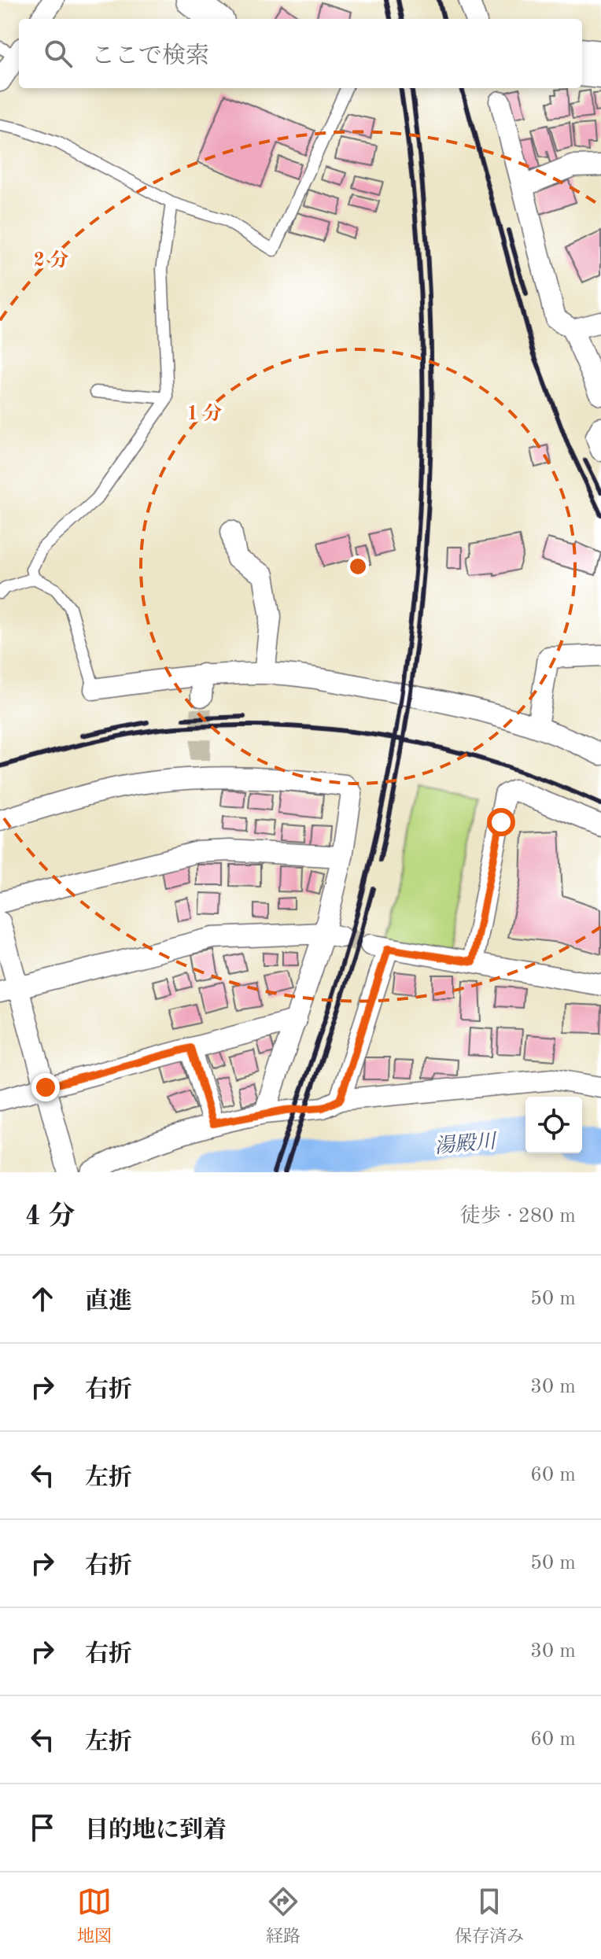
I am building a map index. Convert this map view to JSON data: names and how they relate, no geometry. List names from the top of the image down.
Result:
{
  "water": ["湯殿川"],
  "page": {
    "search": "ここで検索",
    "heading": ["4 分", "徒歩 · 280 m"],
    "list": [
      ["直進", "50 m"],
      ["右折", "30 m"],
      ["左折", "60 m"],
      ["右折", "50 m"],
      ["右折", "30 m"],
      ["左折", "60 m"],
      "目的地に到着"
    ],
    "nav": ["地図", "経路", "保存済み"]
  },
  "rings": ["2 分", "1 分"]
}
